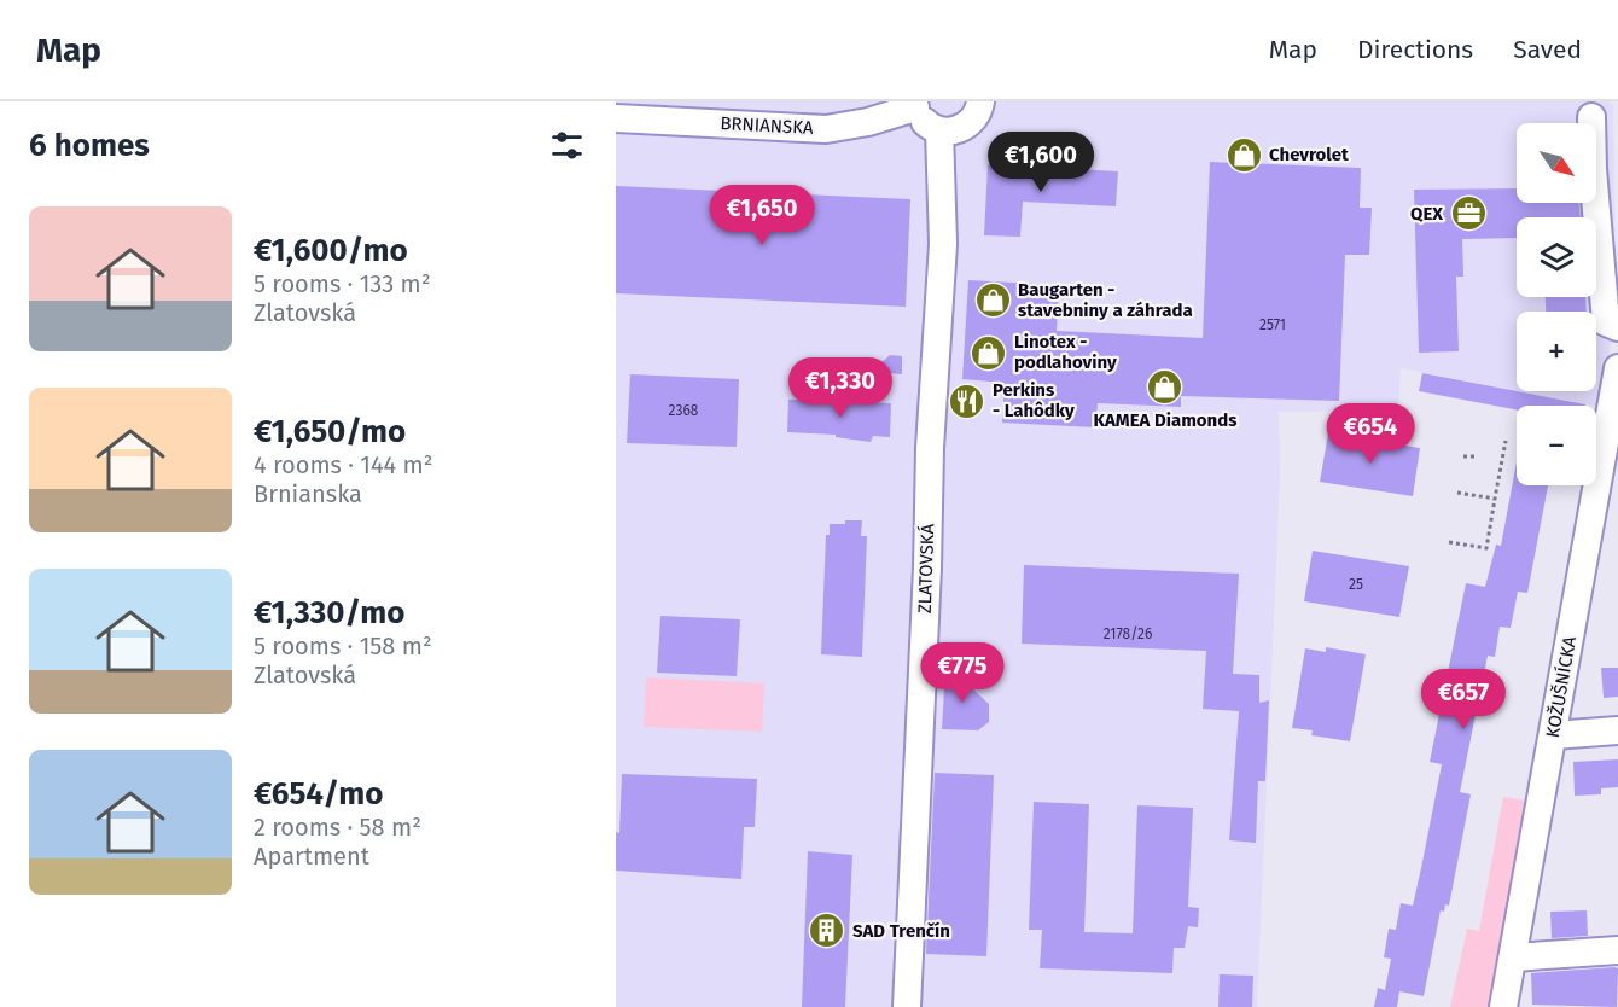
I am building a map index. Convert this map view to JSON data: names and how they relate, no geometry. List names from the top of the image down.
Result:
{
  "streets": {
    "street": ["BRNIANSKA", "ZLATOVSKÁ", "KOŽUŠNÍCKA"]
  },
  "places": {
    "shop": [
      "Chevrolet",
      "Baugarten - stavebniny a záhrada",
      "Linotex - podlahoviny",
      "KAMEA Diamonds"
    ],
    "office": ["QEX"],
    "restaurant": ["Perkins - Lahôdky"],
    "building": ["SAD Trenčín"]
  },
  "house_numbers": [
    "2571",
    "2368",
    "25",
    "2178/26"
  ],
  "north": "bottom right",
  "page": {
    "header": "Map",
    "nav": ["Map", "Directions", "Saved"],
    "heading": "6 homes",
    "map_buttons": ["+", "−"],
    "price": [
      "€1,600",
      "€1,650",
      "€1,330",
      "€654",
      "€775",
      "€657"
    ],
    "list": [
      {
        "name": "€1,600/mo",
        "note": "5 rooms · 133 m² · Zlatovská"
      },
      {
        "name": "€1,650/mo",
        "note": "4 rooms · 144 m² · Brnianska"
      },
      {
        "name": "€1,330/mo",
        "note": "5 rooms · 158 m² · Zlatovská"
      },
      {
        "name": "€654/mo",
        "note": "2 rooms · 58 m² · Apartment"
      }
    ]
  }
}
